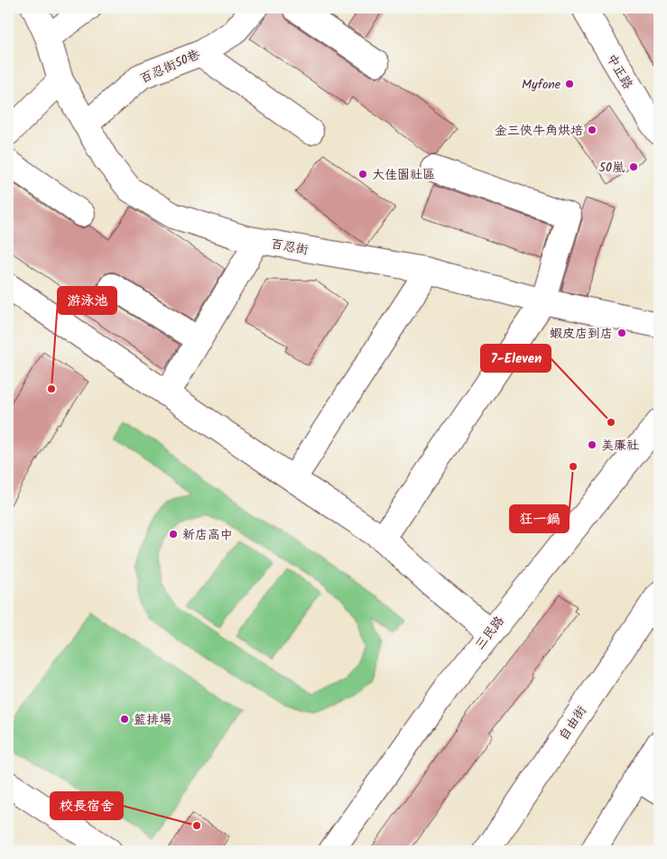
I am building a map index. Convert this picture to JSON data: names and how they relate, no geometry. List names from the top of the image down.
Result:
{
  "streets": {
    "street": [
      "百忍街50巷",
      "中正路",
      "百忍街",
      "三民路",
      "自由街"
    ]
  },
  "crossings": [
    ["百忍街50巷", "百忍街"]
  ],
  "places": [
    "Myfone",
    "金三俠牛角烘培",
    "50嵐",
    "大佳園社區",
    "蝦皮店到店",
    "游泳池",
    "7-Eleven",
    "美廉社",
    "狂一鍋",
    "新店高中",
    "籃排場",
    "校長宿舍"
  ]
}
